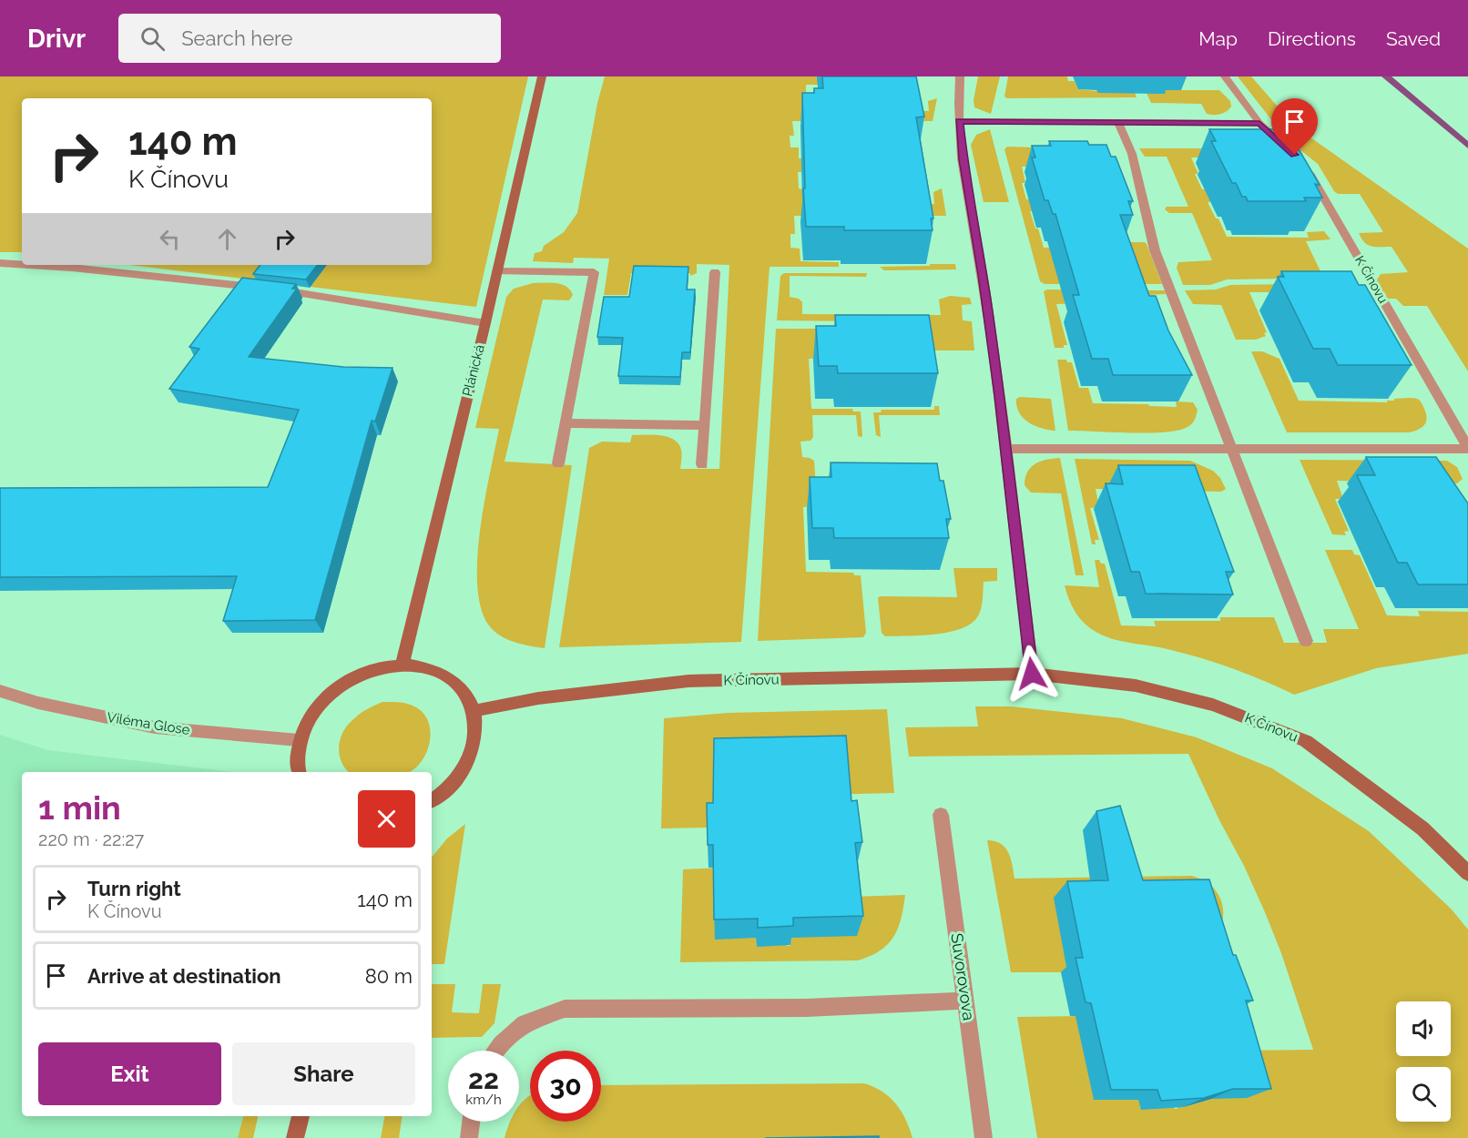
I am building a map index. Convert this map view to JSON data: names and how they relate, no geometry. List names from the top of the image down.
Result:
{
  "streets": {
    "main road": ["K Čínovu", "Plánická"],
    "street": ["Viléma Glose", "Suvorovova"]
  },
  "page": {
    "header": "Drivr",
    "search": "Search here",
    "nav": ["Map", "Directions", "Saved"],
    "turn": ["140 m", "K Čínovu"],
    "heading": ["1 min", "220 m · 22:27"],
    "list": [
      {
        "name": "Turn right",
        "note": "K Čínovu",
        "value": "140 m"
      },
      {
        "name": "Arrive at destination",
        "value": "80 m"
      }
    ],
    "buttons": ["Exit", "Share"],
    "speed": "22 km/h",
    "limit": "30"
  }
}
